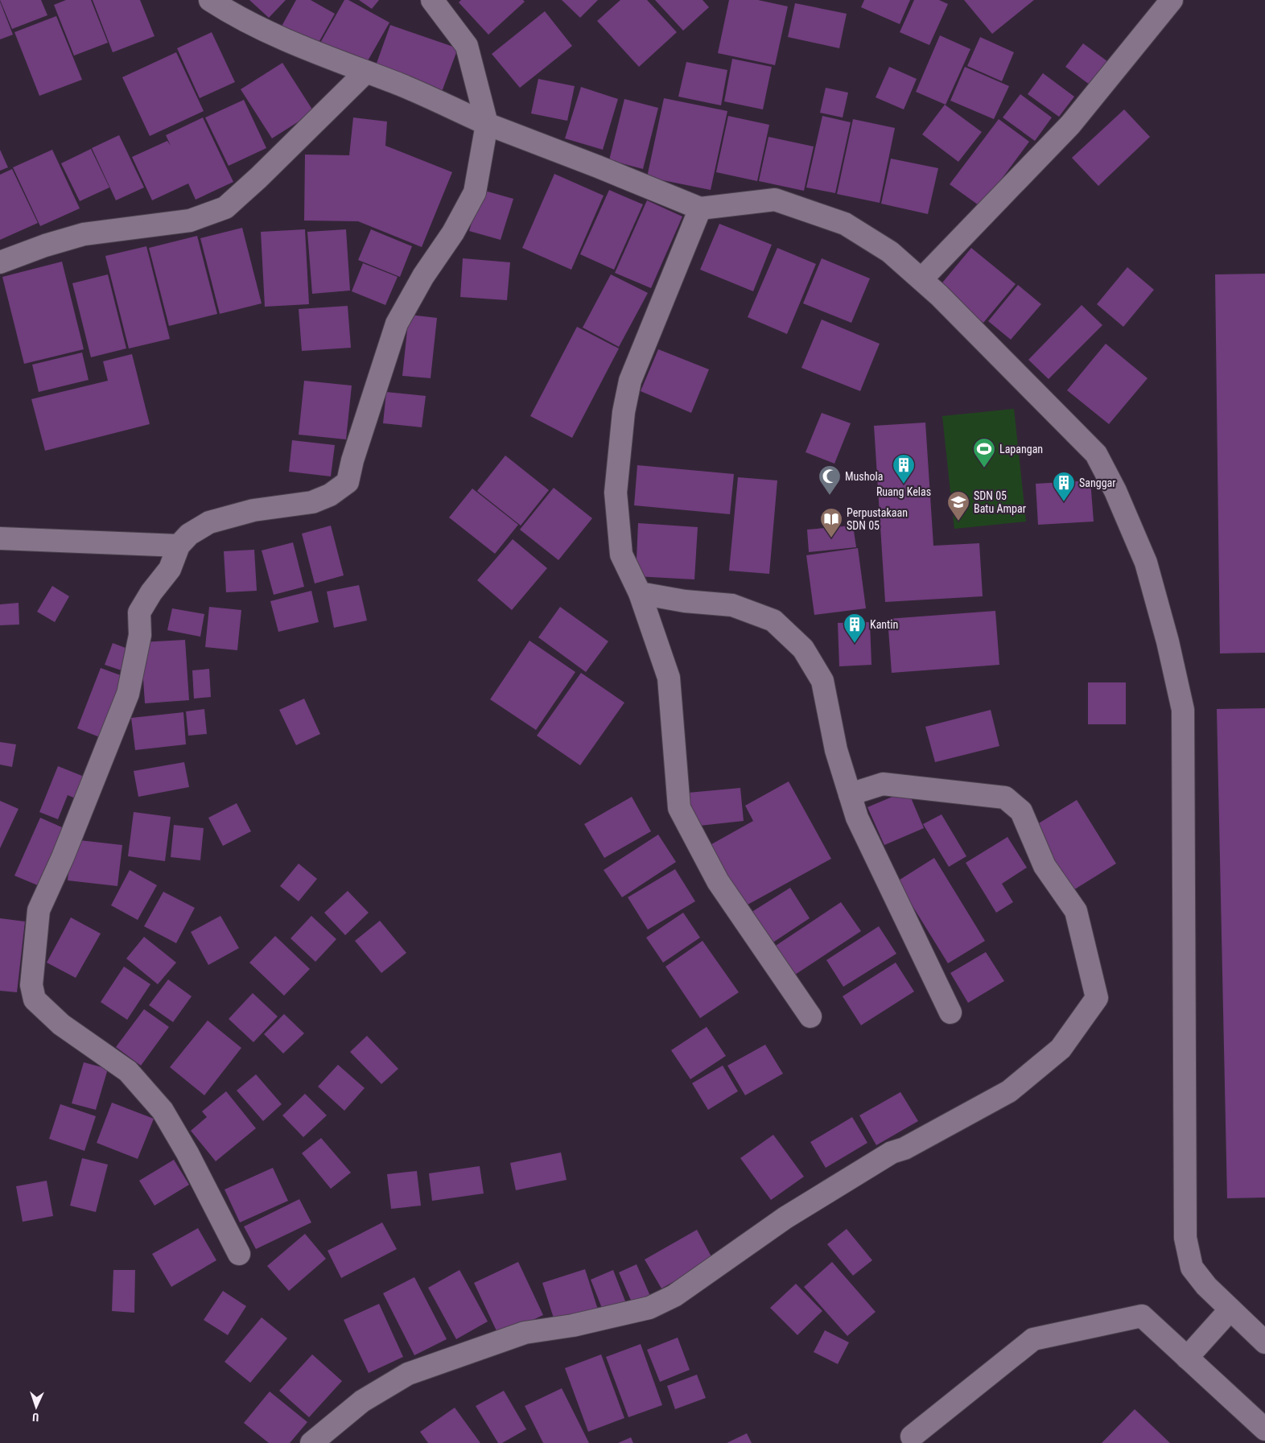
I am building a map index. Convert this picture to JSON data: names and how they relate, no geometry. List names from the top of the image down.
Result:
{
  "places": {
    "sports": ["Lapangan"],
    "building": ["Ruang Kelas", "Sanggar", "Kantin"],
    "mosque": ["Mushola"],
    "school or university": ["SDN 05 Batu Ampar"],
    "library": ["Perpustakaan SDN 05"]
  },
  "north": "bottom"
}
